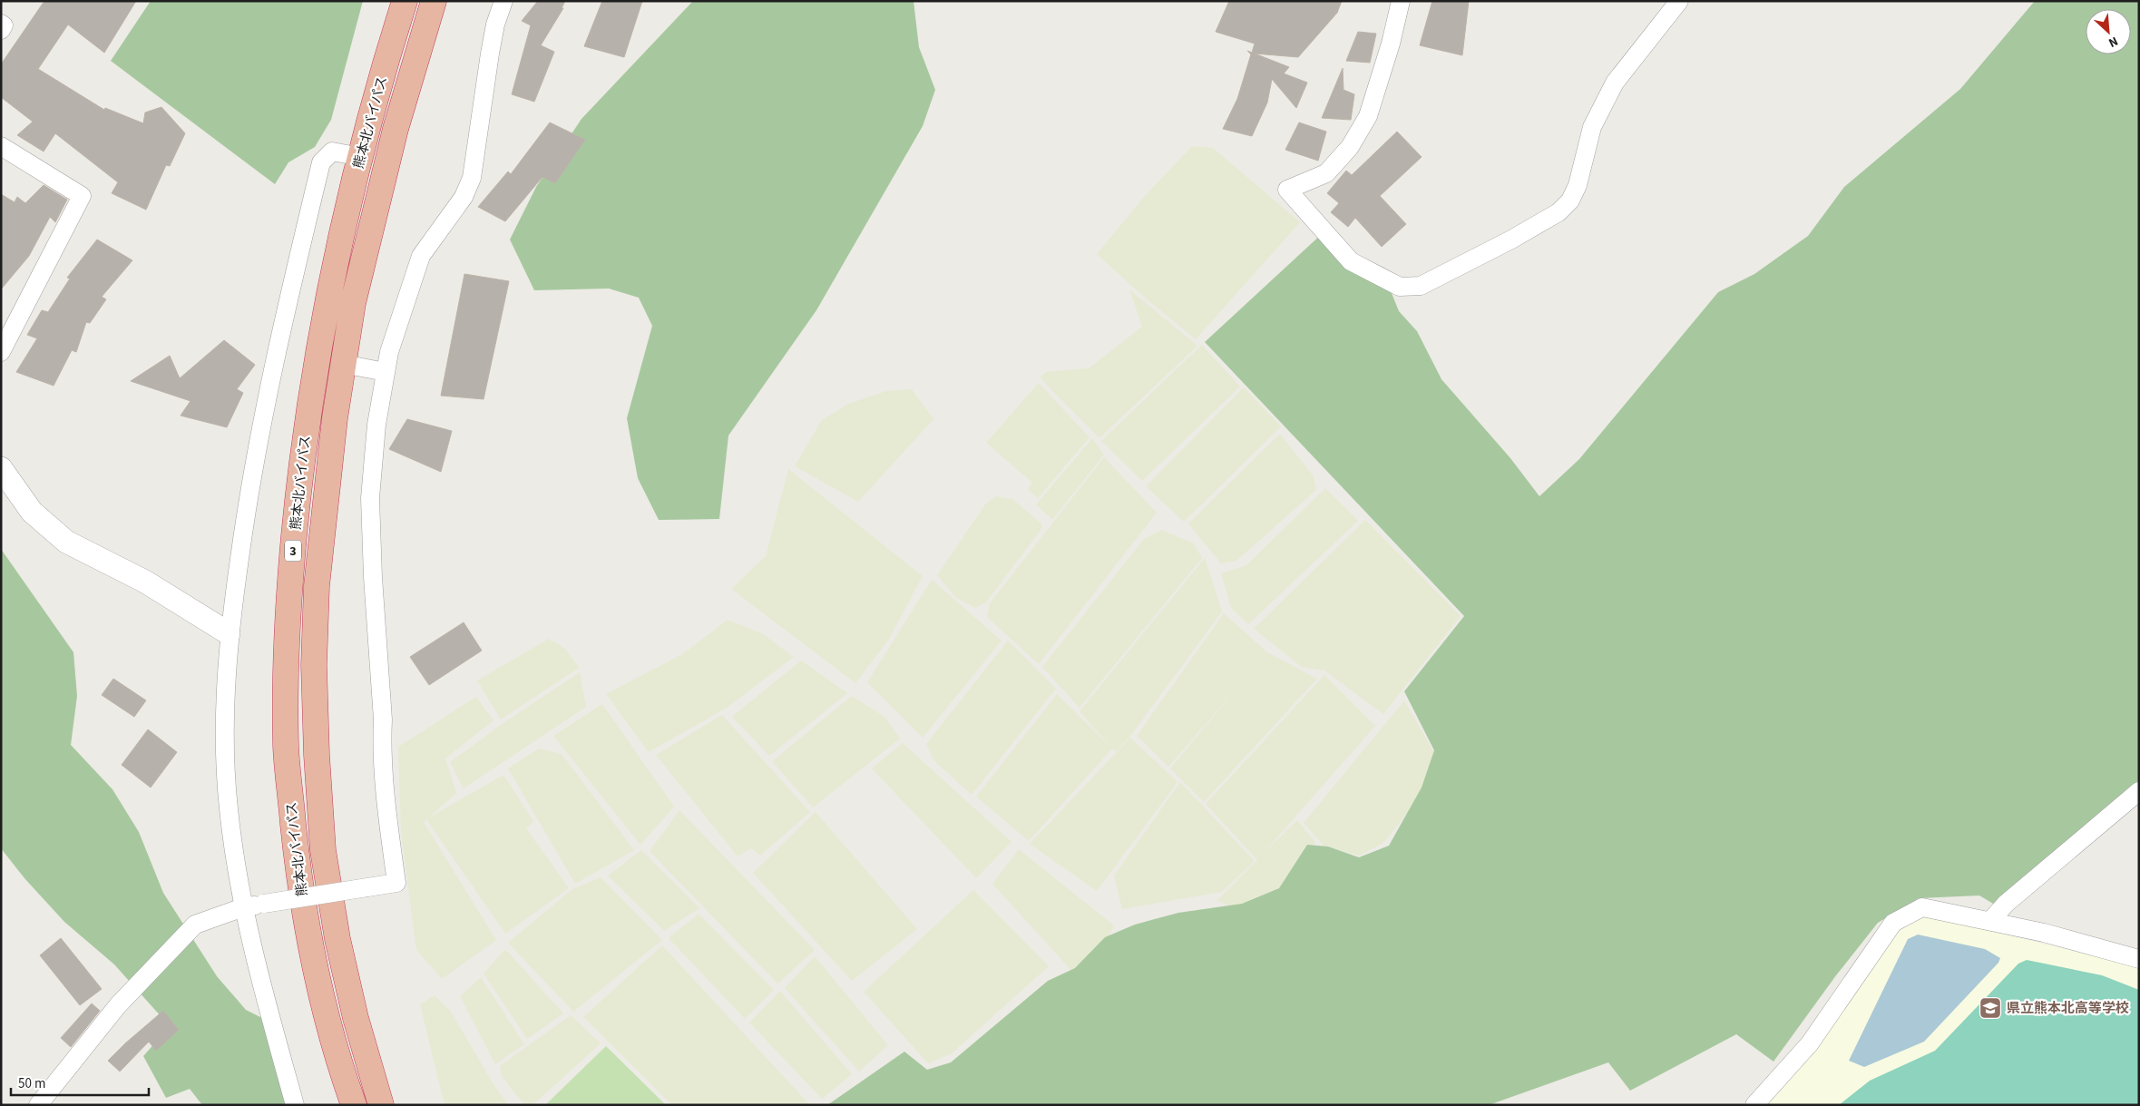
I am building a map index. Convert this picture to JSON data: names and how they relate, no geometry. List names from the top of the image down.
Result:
{
  "streets": {
    "highway": ["熊本北バイパス", "3"]
  },
  "places": {
    "school or university": ["県立熊本北高等学校"]
  },
  "scale_bar": "50 m",
  "north": "bottom right"
}
